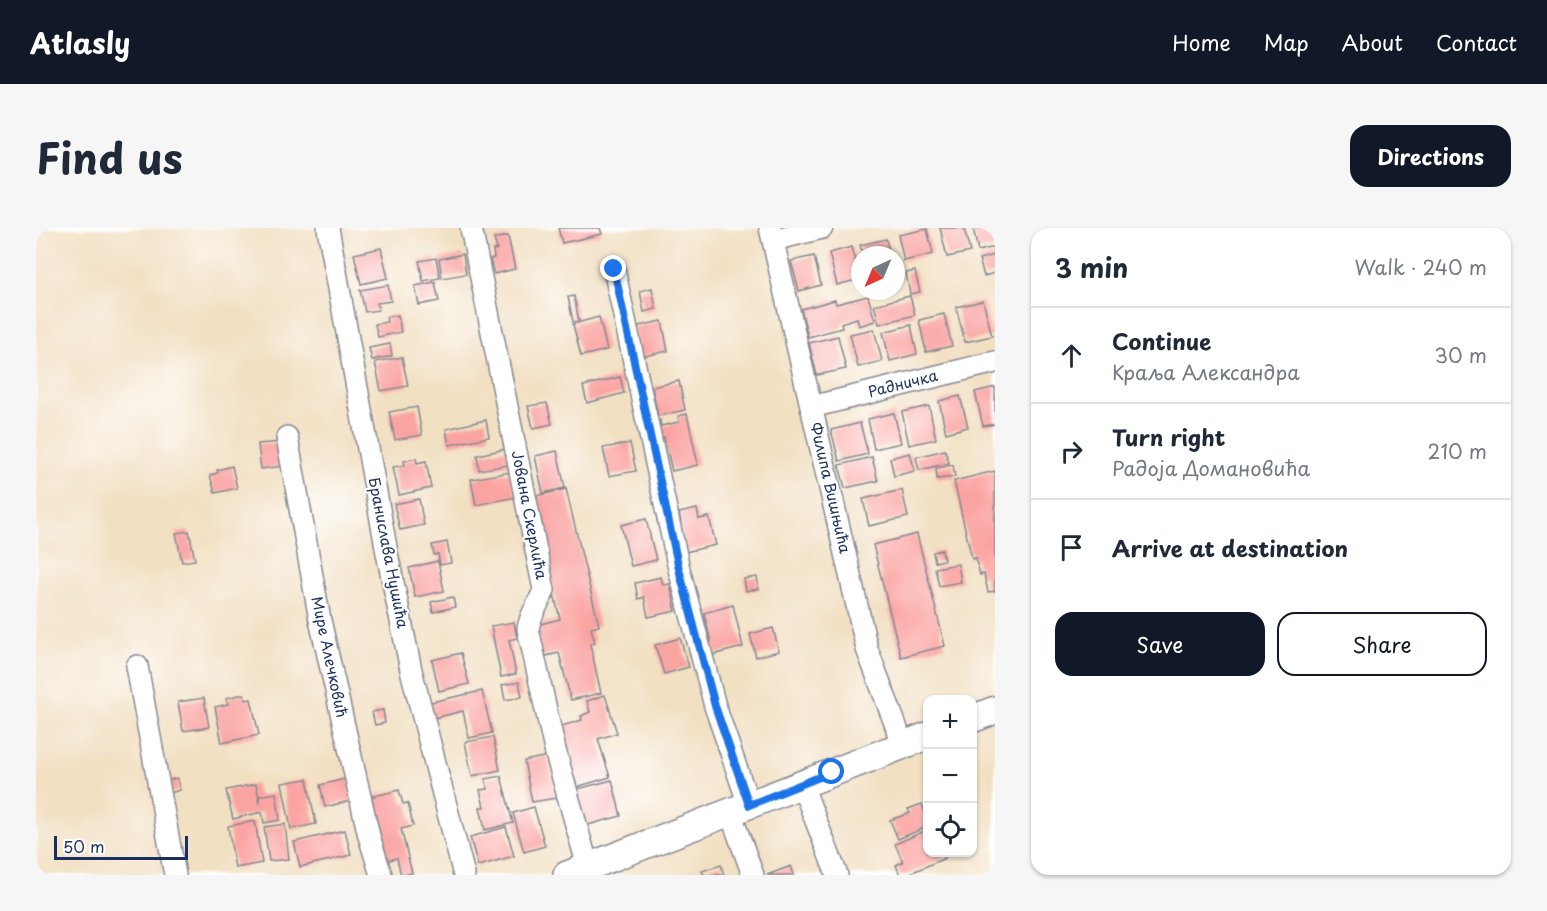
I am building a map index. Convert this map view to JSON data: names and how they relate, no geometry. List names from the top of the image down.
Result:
{
  "streets": {
    "street": [
      "Радничка",
      "Филипа Вишњића",
      "Јована Скерлића",
      "Бранислава Нушића",
      "Мире Алечковић"
    ]
  },
  "crossings": [
    ["Радничка", "Филипа Вишњића"]
  ],
  "scale_bar": "50 m",
  "north": "bottom left",
  "page": {
    "header": "Atlasly",
    "nav": [
      "Home",
      "Map",
      "About",
      "Contact"
    ],
    "title": "Find us",
    "buttons": [
      "Directions",
      ["Save", "Share"]
    ],
    "heading": ["3 min", "Walk · 240 m"],
    "list": [
      ["Continue", "Краља Александра", "30 m"],
      ["Turn right", "Радоја Домановића", "210 m"],
      "Arrive at destination"
    ],
    "map_buttons": ["+", "−"],
    "scale": "50 m"
  }
}
